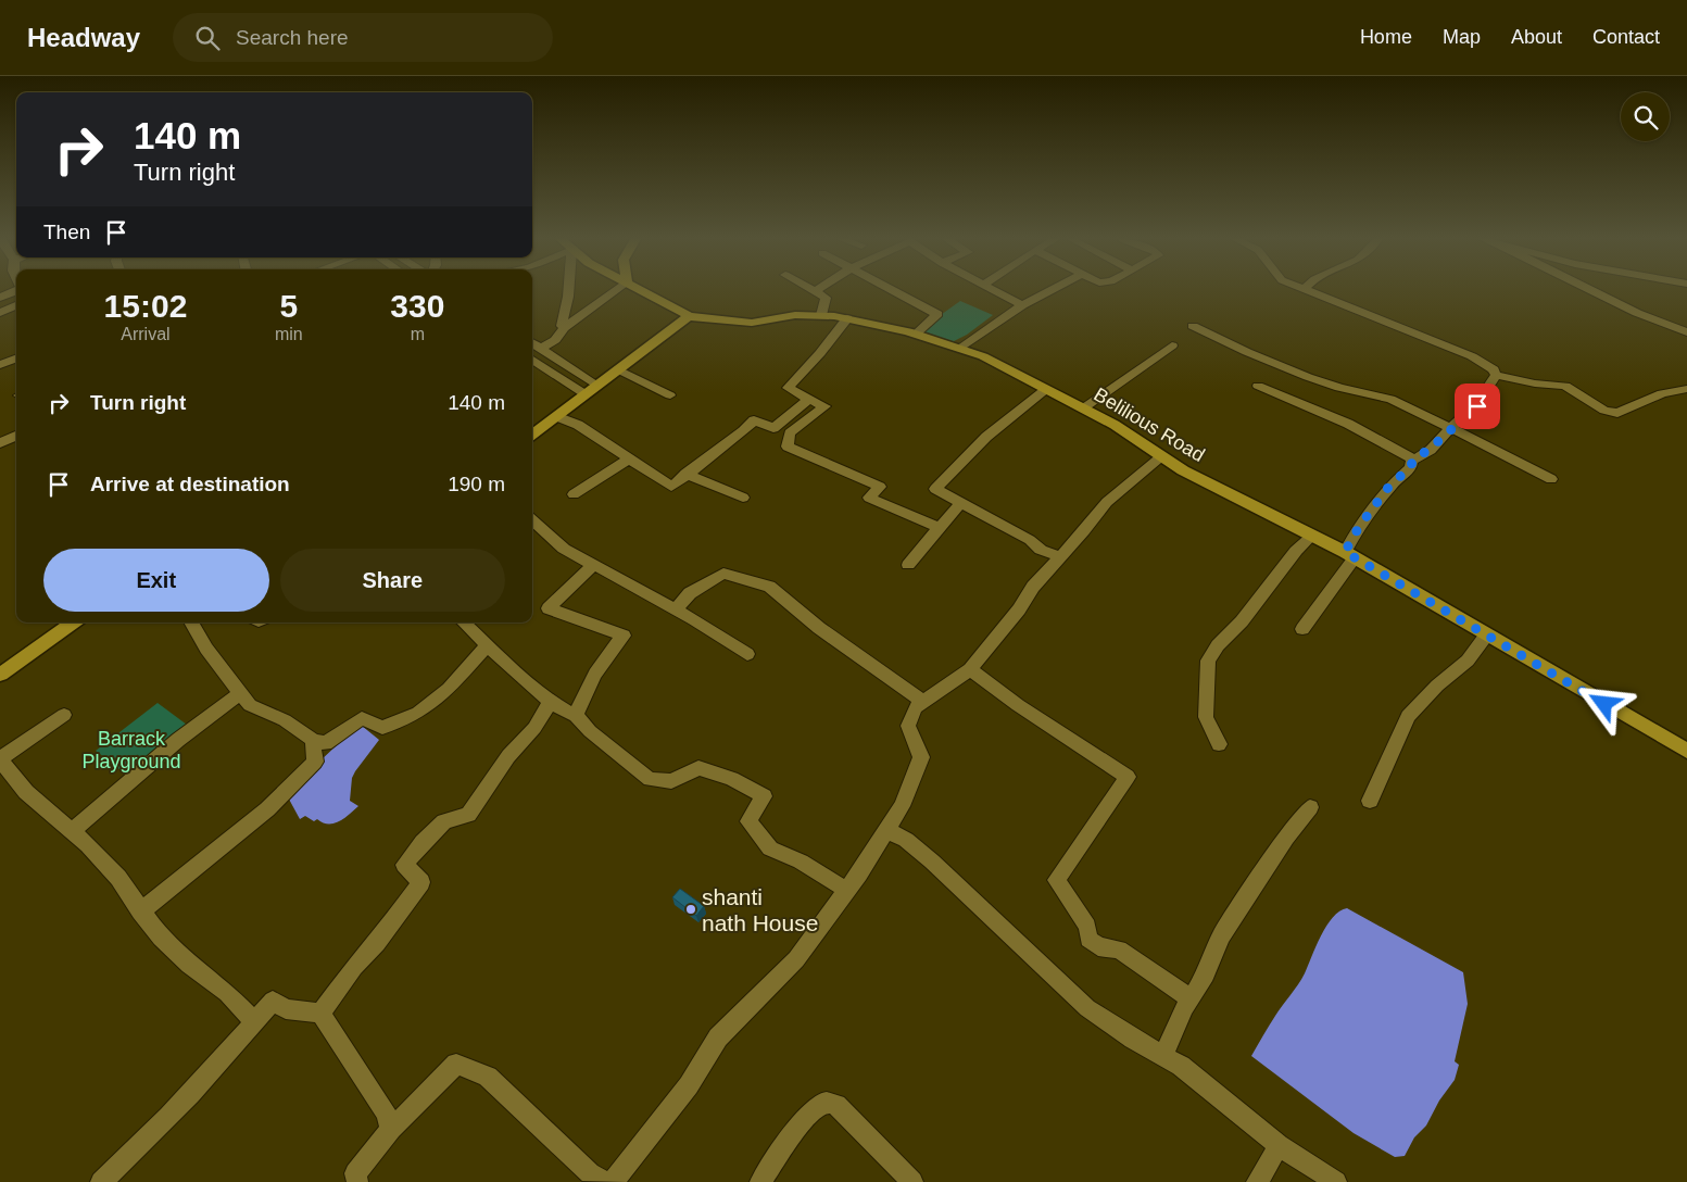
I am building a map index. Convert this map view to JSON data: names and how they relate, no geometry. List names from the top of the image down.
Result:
{
  "streets": {
    "main road": ["Belilious Road"]
  },
  "parks": ["Barrack Playground"],
  "places": ["shanti nath House"],
  "page": {
    "header": "Headway",
    "search": "Search here",
    "nav": [
      "Home",
      "Map",
      "About",
      "Contact"
    ],
    "turn": ["140 m", "Turn right"],
    "then": "Then",
    "eta": [
      "15:02",
      "Arrival",
      "5",
      "min",
      "330",
      "m"
    ],
    "list": [
      {
        "name": "Turn right",
        "value": "140 m"
      },
      {
        "name": "Arrive at destination",
        "value": "190 m"
      }
    ],
    "buttons": ["Exit", "Share"]
  }
}
